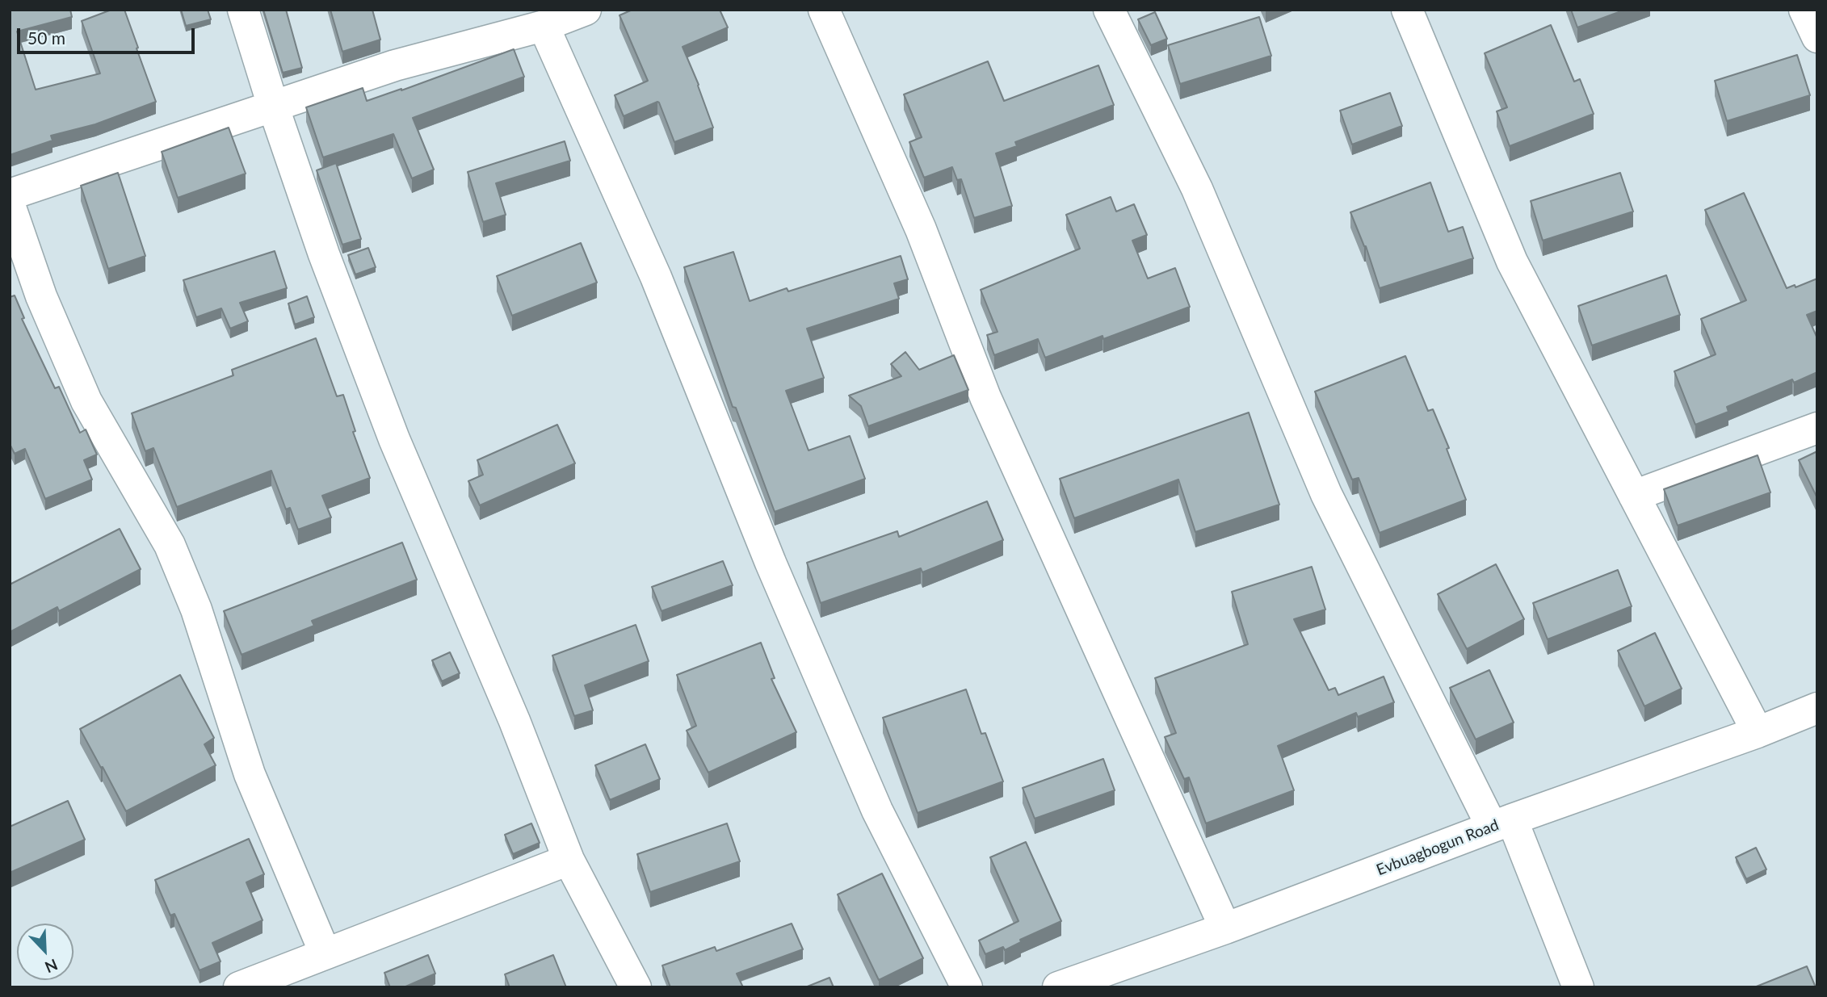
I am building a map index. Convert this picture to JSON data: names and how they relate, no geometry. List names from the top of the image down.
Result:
{
  "streets": {
    "street": ["Evbuagbogun Road"]
  },
  "scale_bar": "50 m",
  "north": "bottom right"
}
